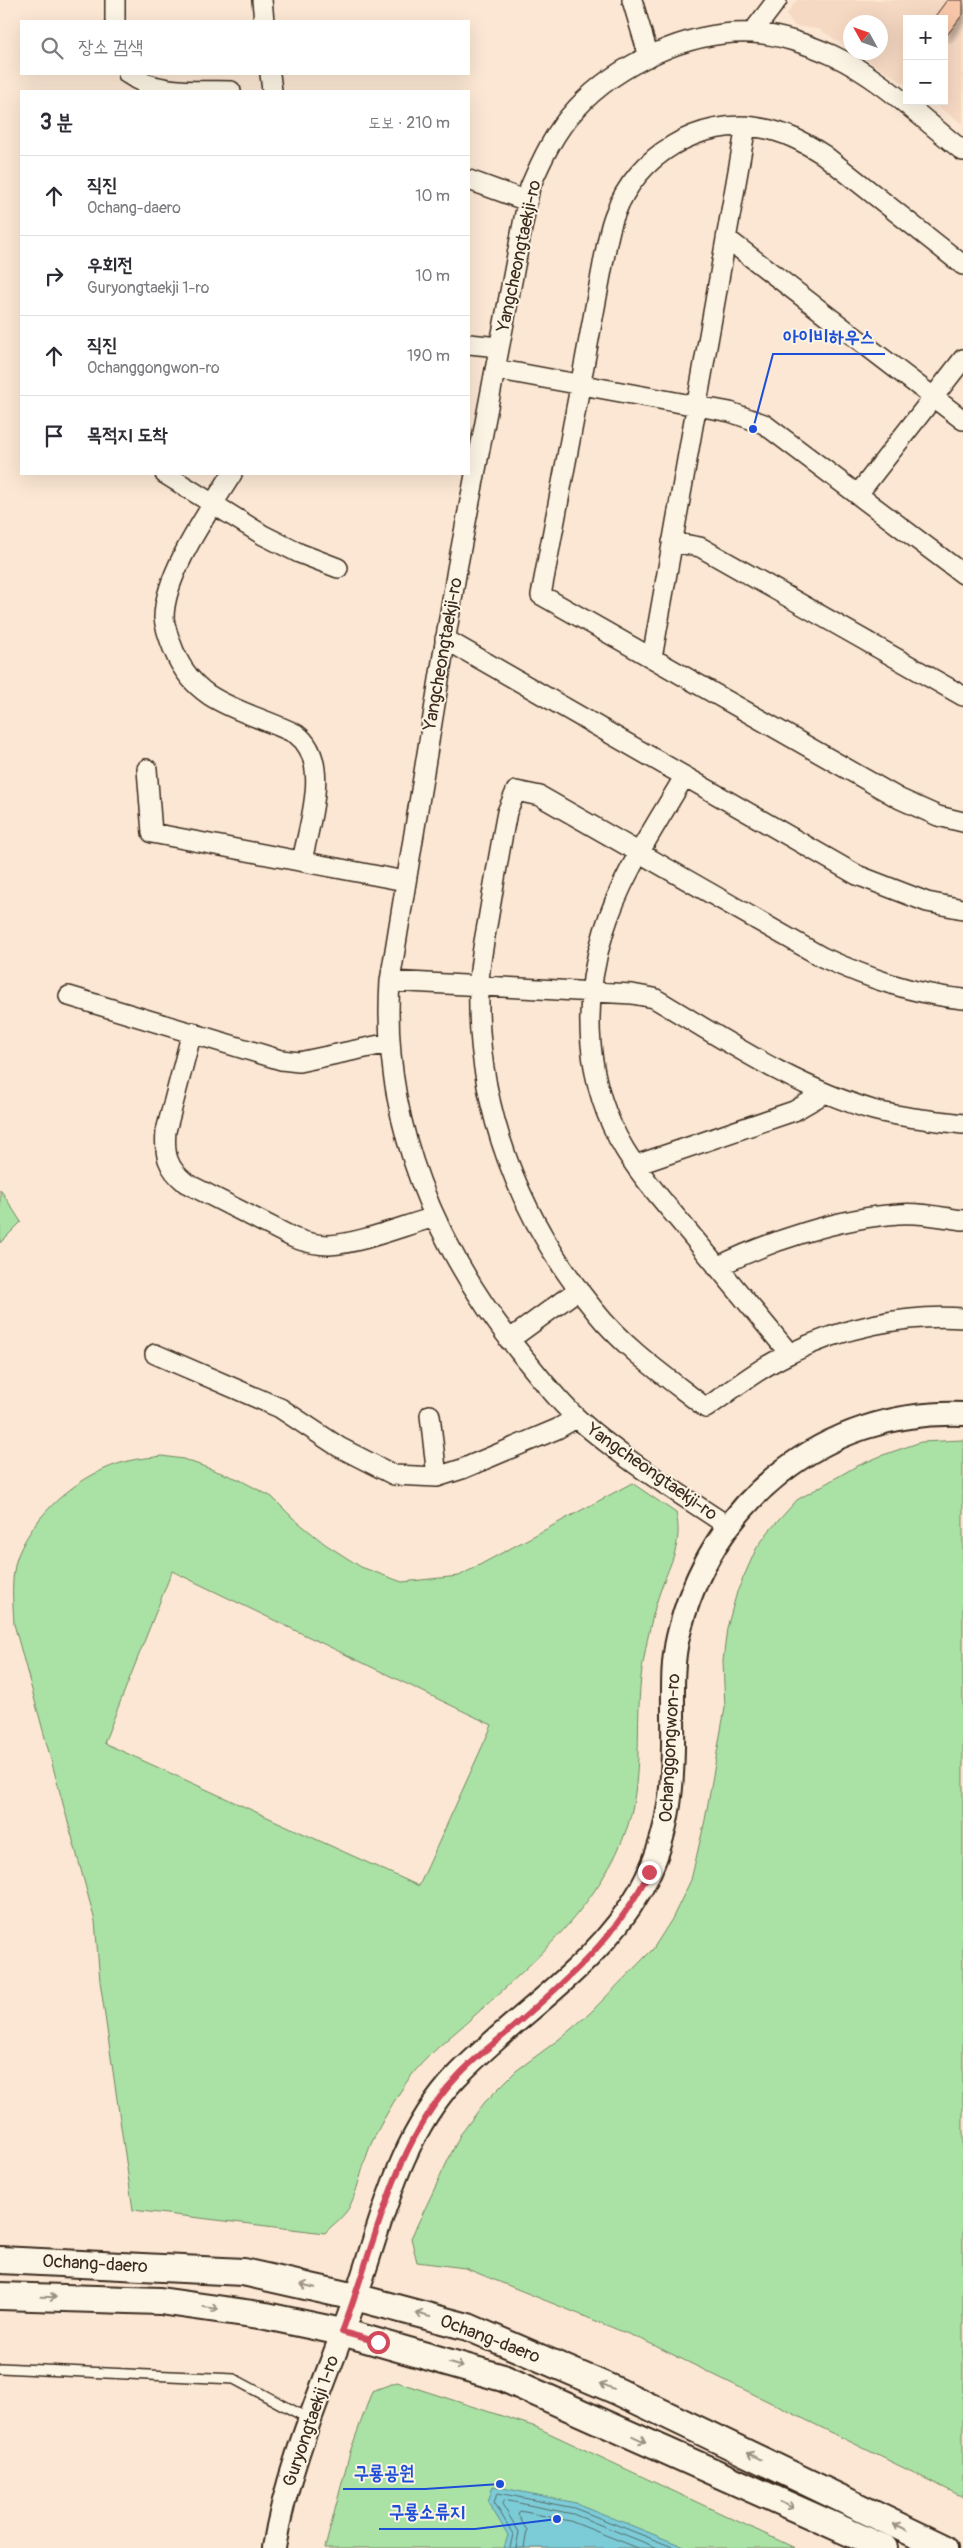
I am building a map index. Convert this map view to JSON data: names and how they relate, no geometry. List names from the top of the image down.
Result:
{
  "streets": {
    "main road": ["Ochang-daero"],
    "street": ["Yangcheongtaekji-ro", "Ochanggongwon-ro", "Guryongtaekji 1-ro"]
  },
  "crossings": [
    ["Yangcheongtaekji-ro", "Ochanggongwon-ro"],
    ["Ochanggongwon-ro", "Ochang-daero"],
    ["Ochanggongwon-ro", "Guryongtaekji 1-ro"],
    ["Ochang-daero", "Guryongtaekji 1-ro"]
  ],
  "places": ["아이비하우스", "구룡공원", "구룡소류지"],
  "north": "top left",
  "page": {
    "map_buttons": ["+", "−"],
    "search": "장소 검색",
    "heading": ["3 분", "도보 · 210 m"],
    "list": [
      ["직진", "Ochang-daero", "10 m"],
      ["우회전", "Guryongtaekji 1-ro", "10 m"],
      ["직진", "Ochanggongwon-ro", "190 m"],
      "목적지 도착"
    ]
  }
}
